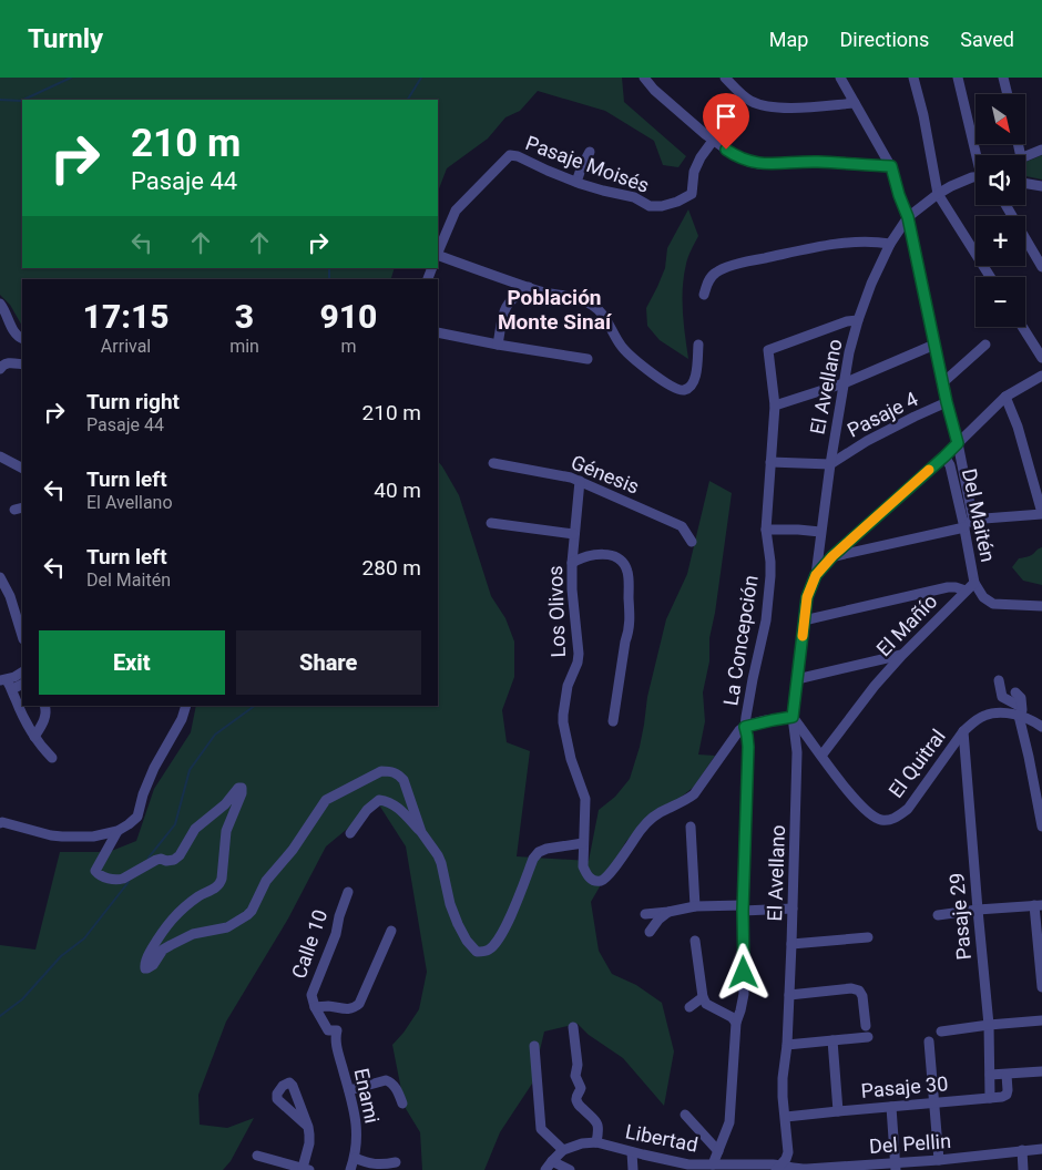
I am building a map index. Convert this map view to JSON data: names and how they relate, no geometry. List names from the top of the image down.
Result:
{
  "streets": {
    "street": [
      "Pasaje Moisés",
      "El Avellano",
      "Pasaje 4",
      "Génesis",
      "Del Maitén",
      "Los Olivos",
      "El Mañío",
      "La Concepción",
      "El Quitral",
      "Pasaje 29",
      "Calle 10",
      "Pasaje 30",
      "Enami",
      "Libertad",
      "Del Pellin"
    ]
  },
  "crossings": [
    ["El Avellano", "Pasaje 4"],
    ["El Avellano", "Del Maitén"],
    ["El Avellano", "La Concepción"],
    ["El Avellano", "El Quitral"],
    ["El Avellano", "Pasaje 30"],
    ["El Avellano", "Libertad"],
    ["El Avellano", "Del Pellin"],
    ["Pasaje 4", "Del Maitén"],
    ["Génesis", "Los Olivos"],
    ["Del Maitén", "El Mañío"],
    ["El Mañío", "El Quitral"],
    ["La Concepción", "Libertad"],
    ["El Quitral", "Pasaje 29"],
    ["Pasaje 29", "Pasaje 30"],
    ["Calle 10", "Enami"],
    ["Libertad", "Del Pellin"]
  ],
  "districts": ["Población Monte Sinaí"],
  "north": "bottom right",
  "page": {
    "header": "Turnly",
    "nav": ["Map", "Directions", "Saved"],
    "map_buttons": ["+", "−"],
    "turn": ["210 m", "Pasaje 44"],
    "eta": [
      "17:15",
      "Arrival",
      "3",
      "min",
      "910",
      "m"
    ],
    "list": [
      {
        "name": "Turn right",
        "note": "Pasaje 44",
        "value": "210 m"
      },
      {
        "name": "Turn left",
        "note": "El Avellano",
        "value": "40 m"
      },
      {
        "name": "Turn left",
        "note": "Del Maitén",
        "value": "280 m"
      }
    ],
    "buttons": ["Exit", "Share"]
  }
}
